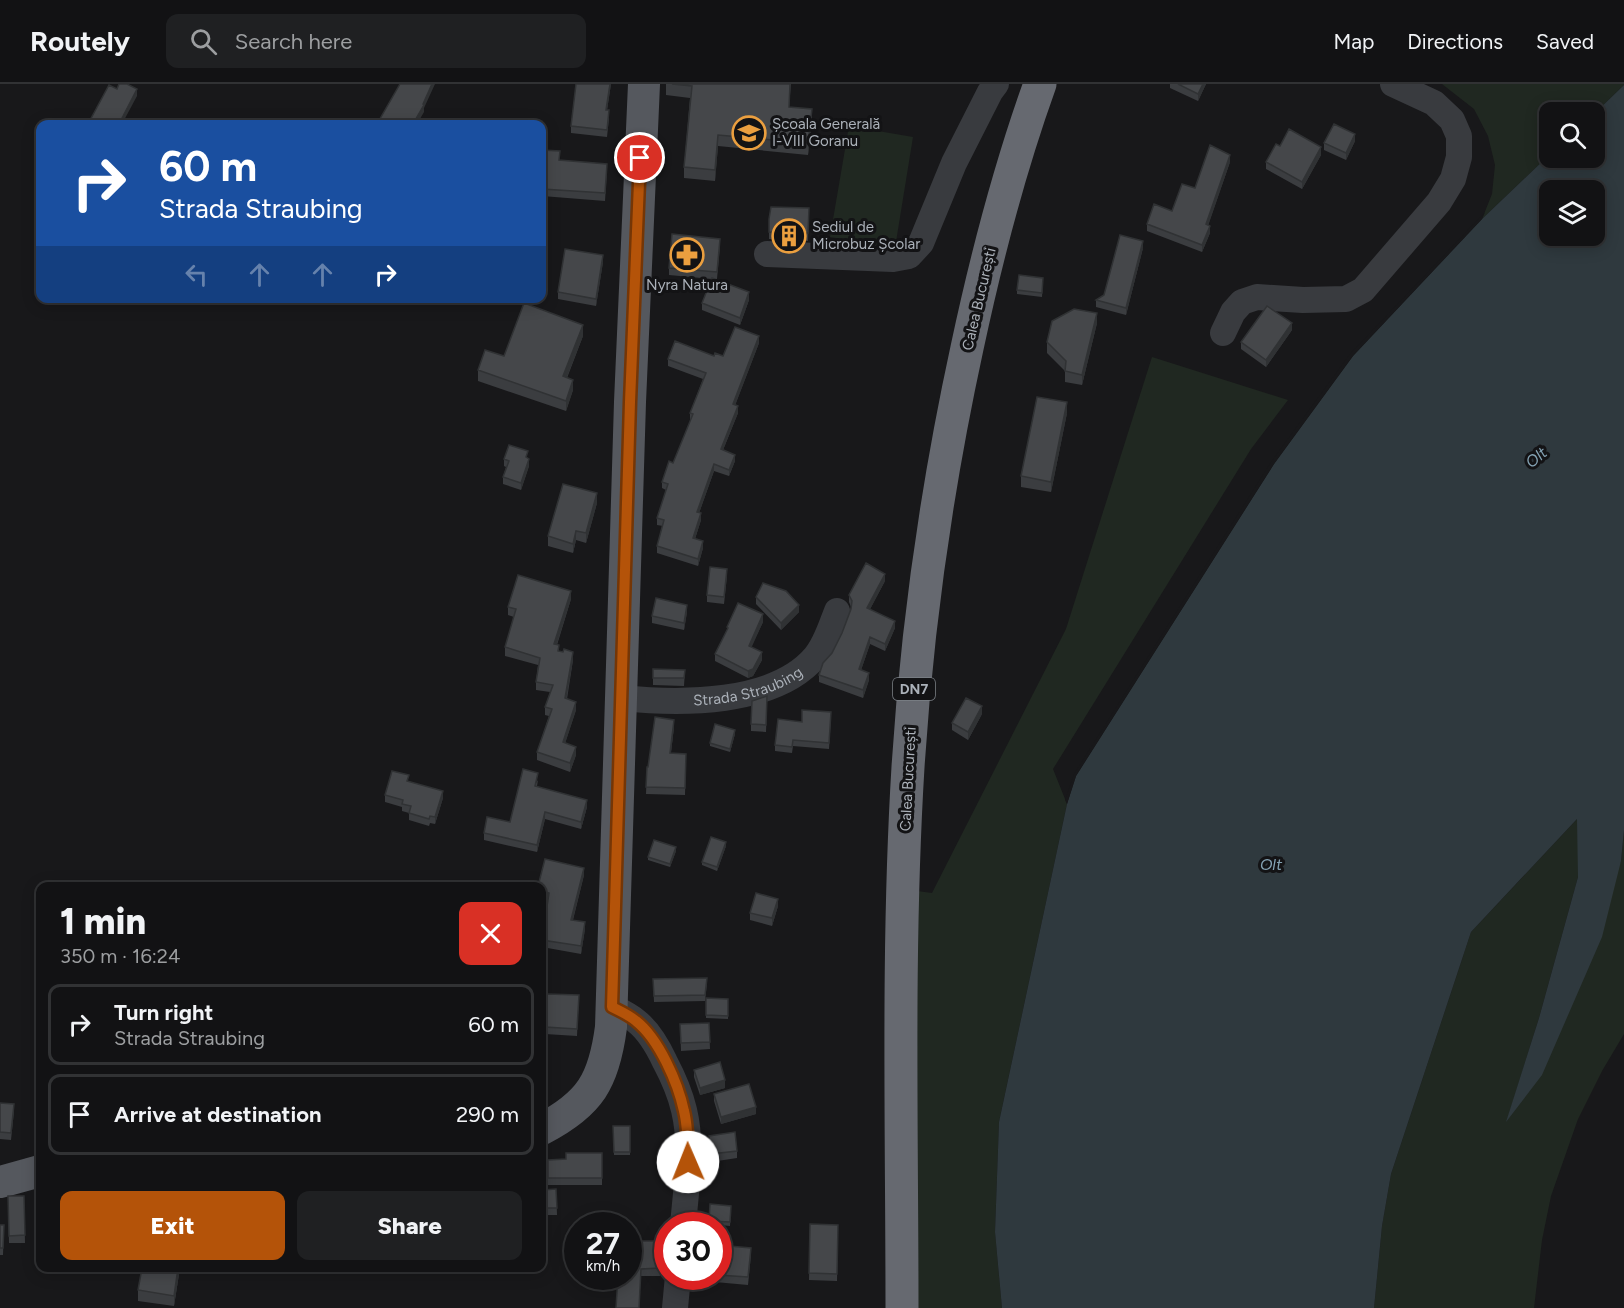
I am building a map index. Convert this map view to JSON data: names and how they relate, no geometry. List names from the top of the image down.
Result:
{
  "streets": {
    "highway": ["Calea București", "DN7"],
    "street": ["Strada Straubing"]
  },
  "water": ["Olt"],
  "places": {
    "school or university": ["Școala Generală I-VIII Goranu"],
    "building": ["Sediul de Microbuz Școlar"],
    "pharmacy": ["Nyra Natura"]
  },
  "page": {
    "header": "Routely",
    "search": "Search here",
    "nav": ["Map", "Directions", "Saved"],
    "turn": ["60 m", "Strada Straubing"],
    "heading": ["1 min", "350 m · 16:24"],
    "list": [
      {
        "name": "Turn right",
        "note": "Strada Straubing",
        "value": "60 m"
      },
      {
        "name": "Arrive at destination",
        "value": "290 m"
      }
    ],
    "buttons": ["Exit", "Share"],
    "speed": "27 km/h",
    "limit": "30"
  }
}
